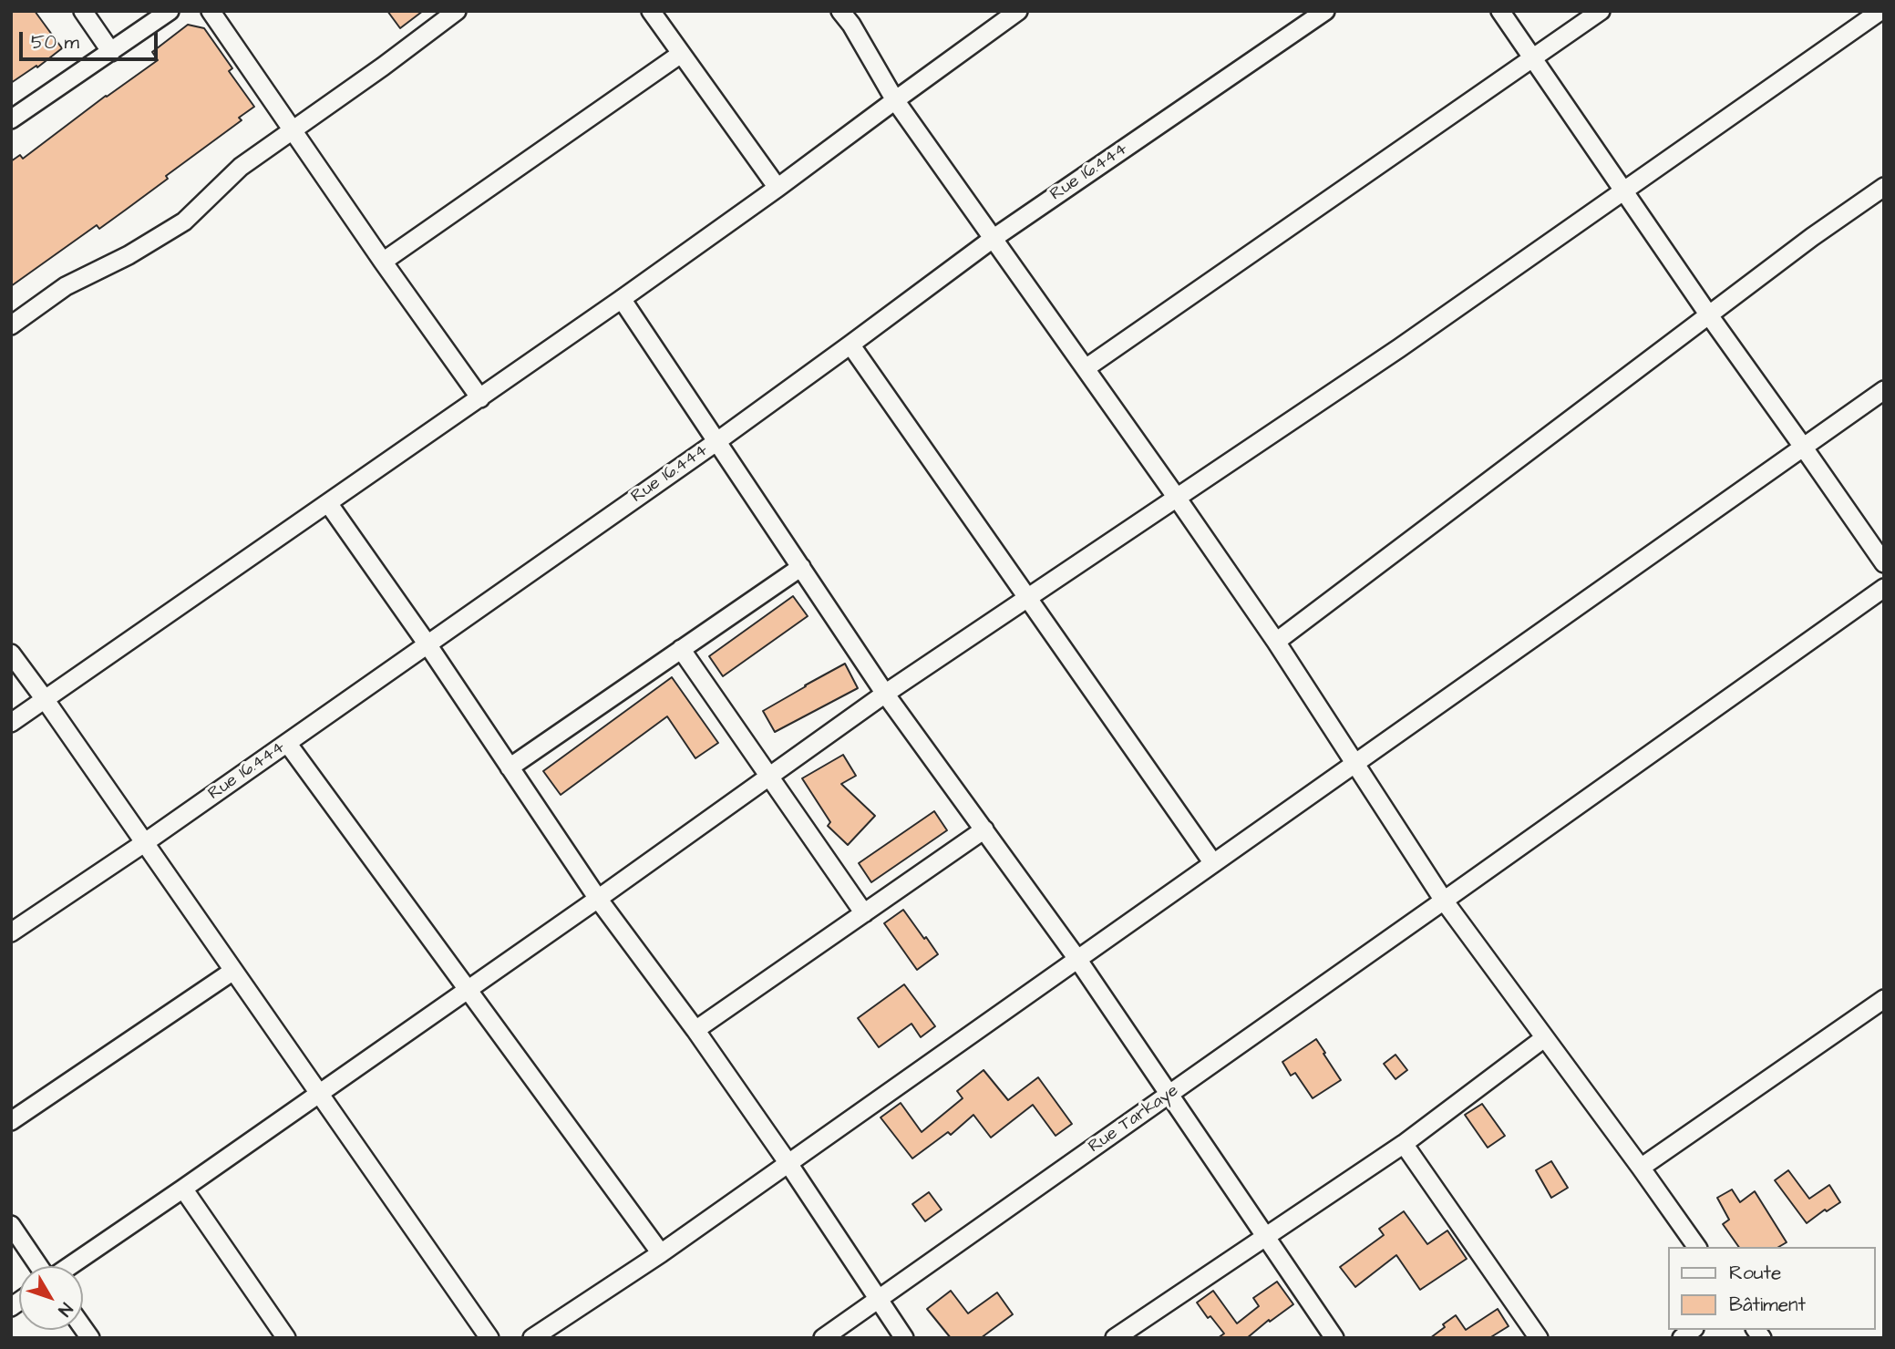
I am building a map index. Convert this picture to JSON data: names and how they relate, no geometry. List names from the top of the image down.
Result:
{
  "streets": {
    "street": ["Rue 16.444", "Rue Tarkaye"]
  },
  "legend": ["Route", "Bâtiment"],
  "scale_bar": "50 m",
  "north": "bottom right"
}
